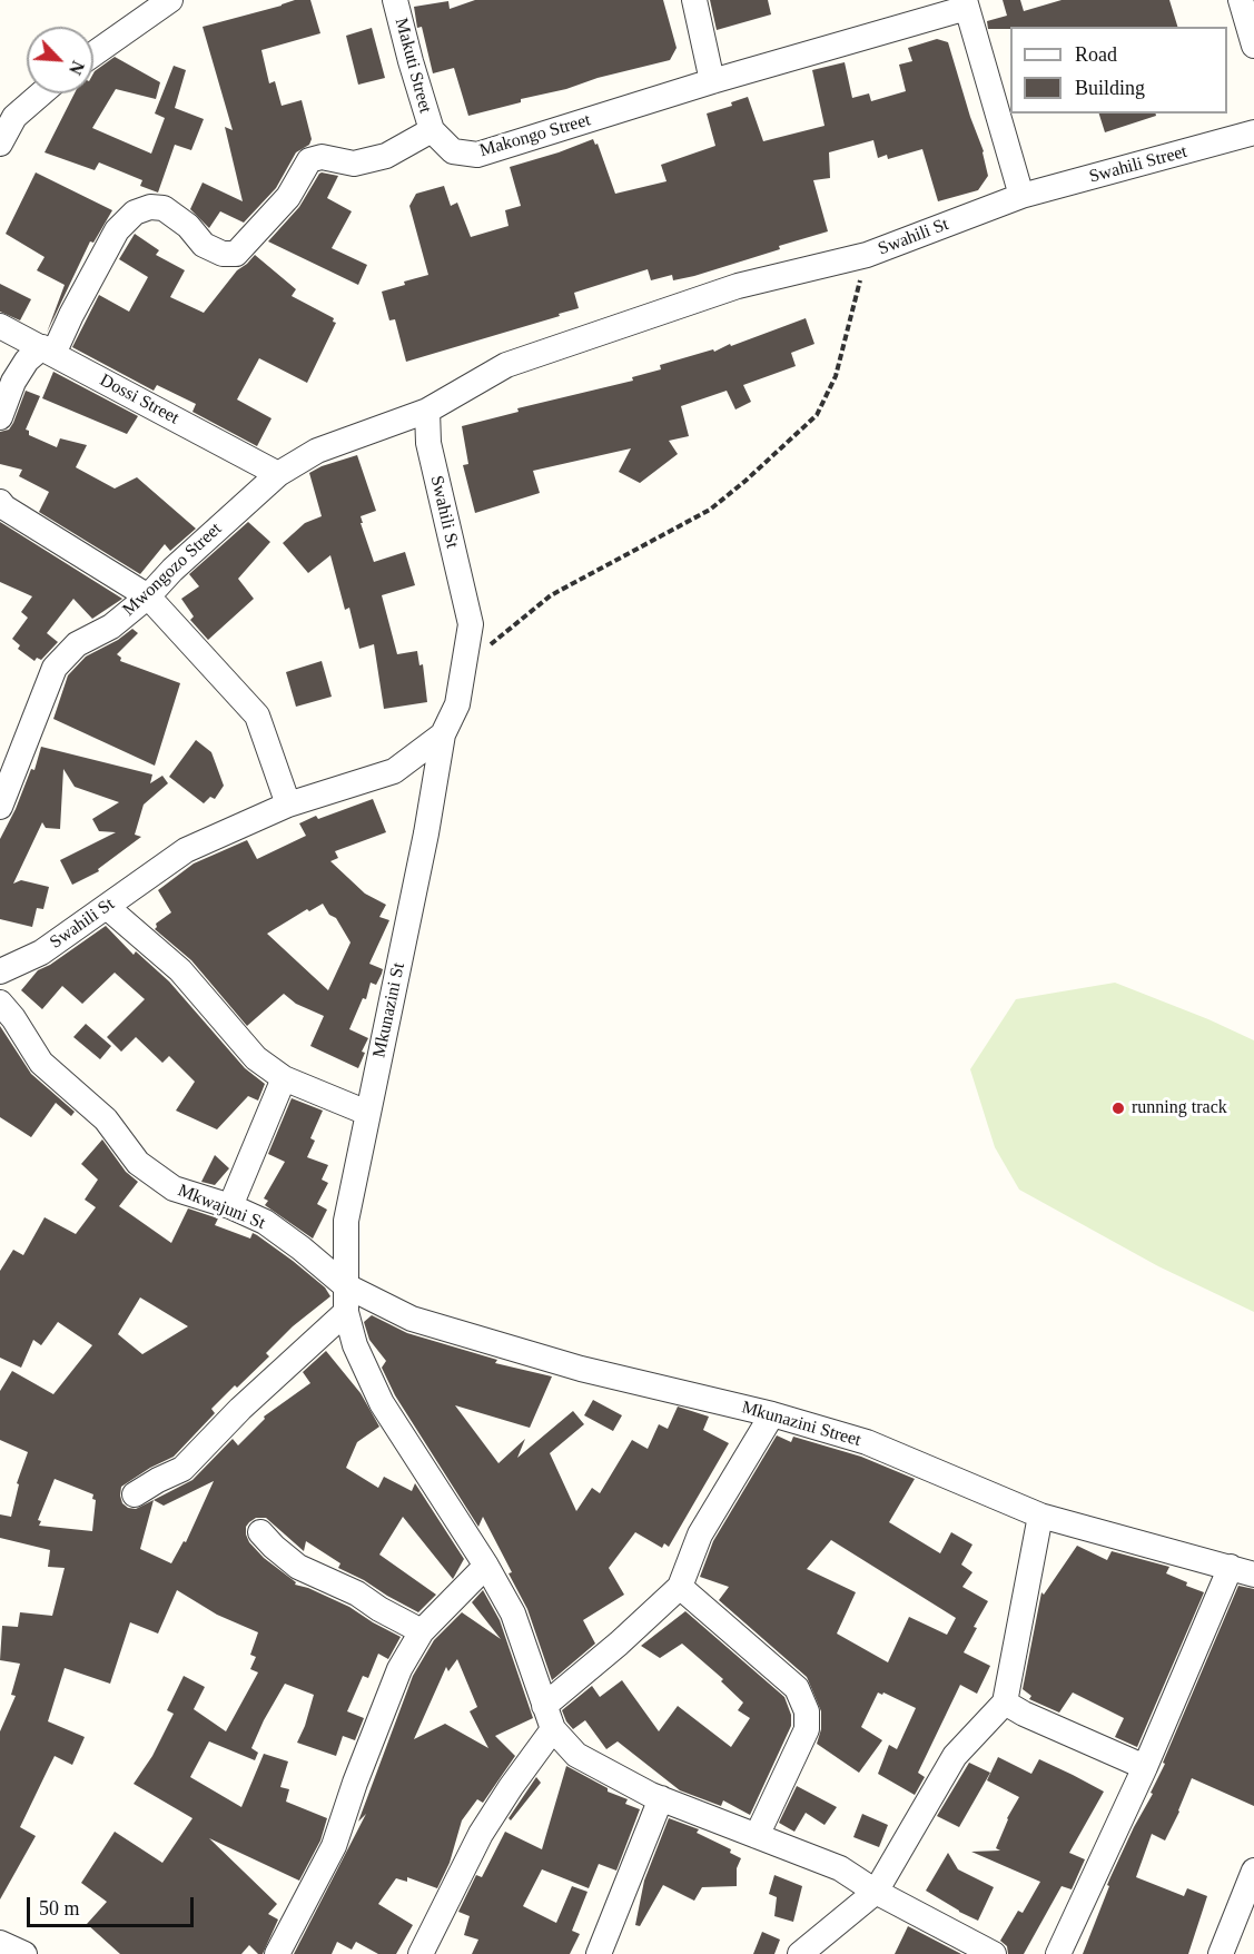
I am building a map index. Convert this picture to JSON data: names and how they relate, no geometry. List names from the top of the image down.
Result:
{
  "streets": {
    "street": [
      "Makuti Street",
      "Makongo Street",
      "Swahili Street",
      "Swahili St",
      "Dossi Street",
      "Mwongozo Street",
      "Mkunazini St",
      "Mkwajuni St",
      "Mkunazini Street"
    ]
  },
  "crossings": [
    ["Makuti Street", "Makongo Street"],
    ["Swahili Street", "Swahili St"],
    ["Swahili St", "Mwongozo Street"],
    ["Swahili St", "Mkunazini St"],
    ["Dossi Street", "Mwongozo Street"],
    ["Mkunazini St", "Mkwajuni St"],
    ["Mkunazini St", "Mkunazini Street"],
    ["Mkwajuni St", "Mkunazini Street"]
  ],
  "places": ["running track"],
  "legend": ["Road", "Building"],
  "scale_bar": "50 m",
  "north": "bottom right"
}
